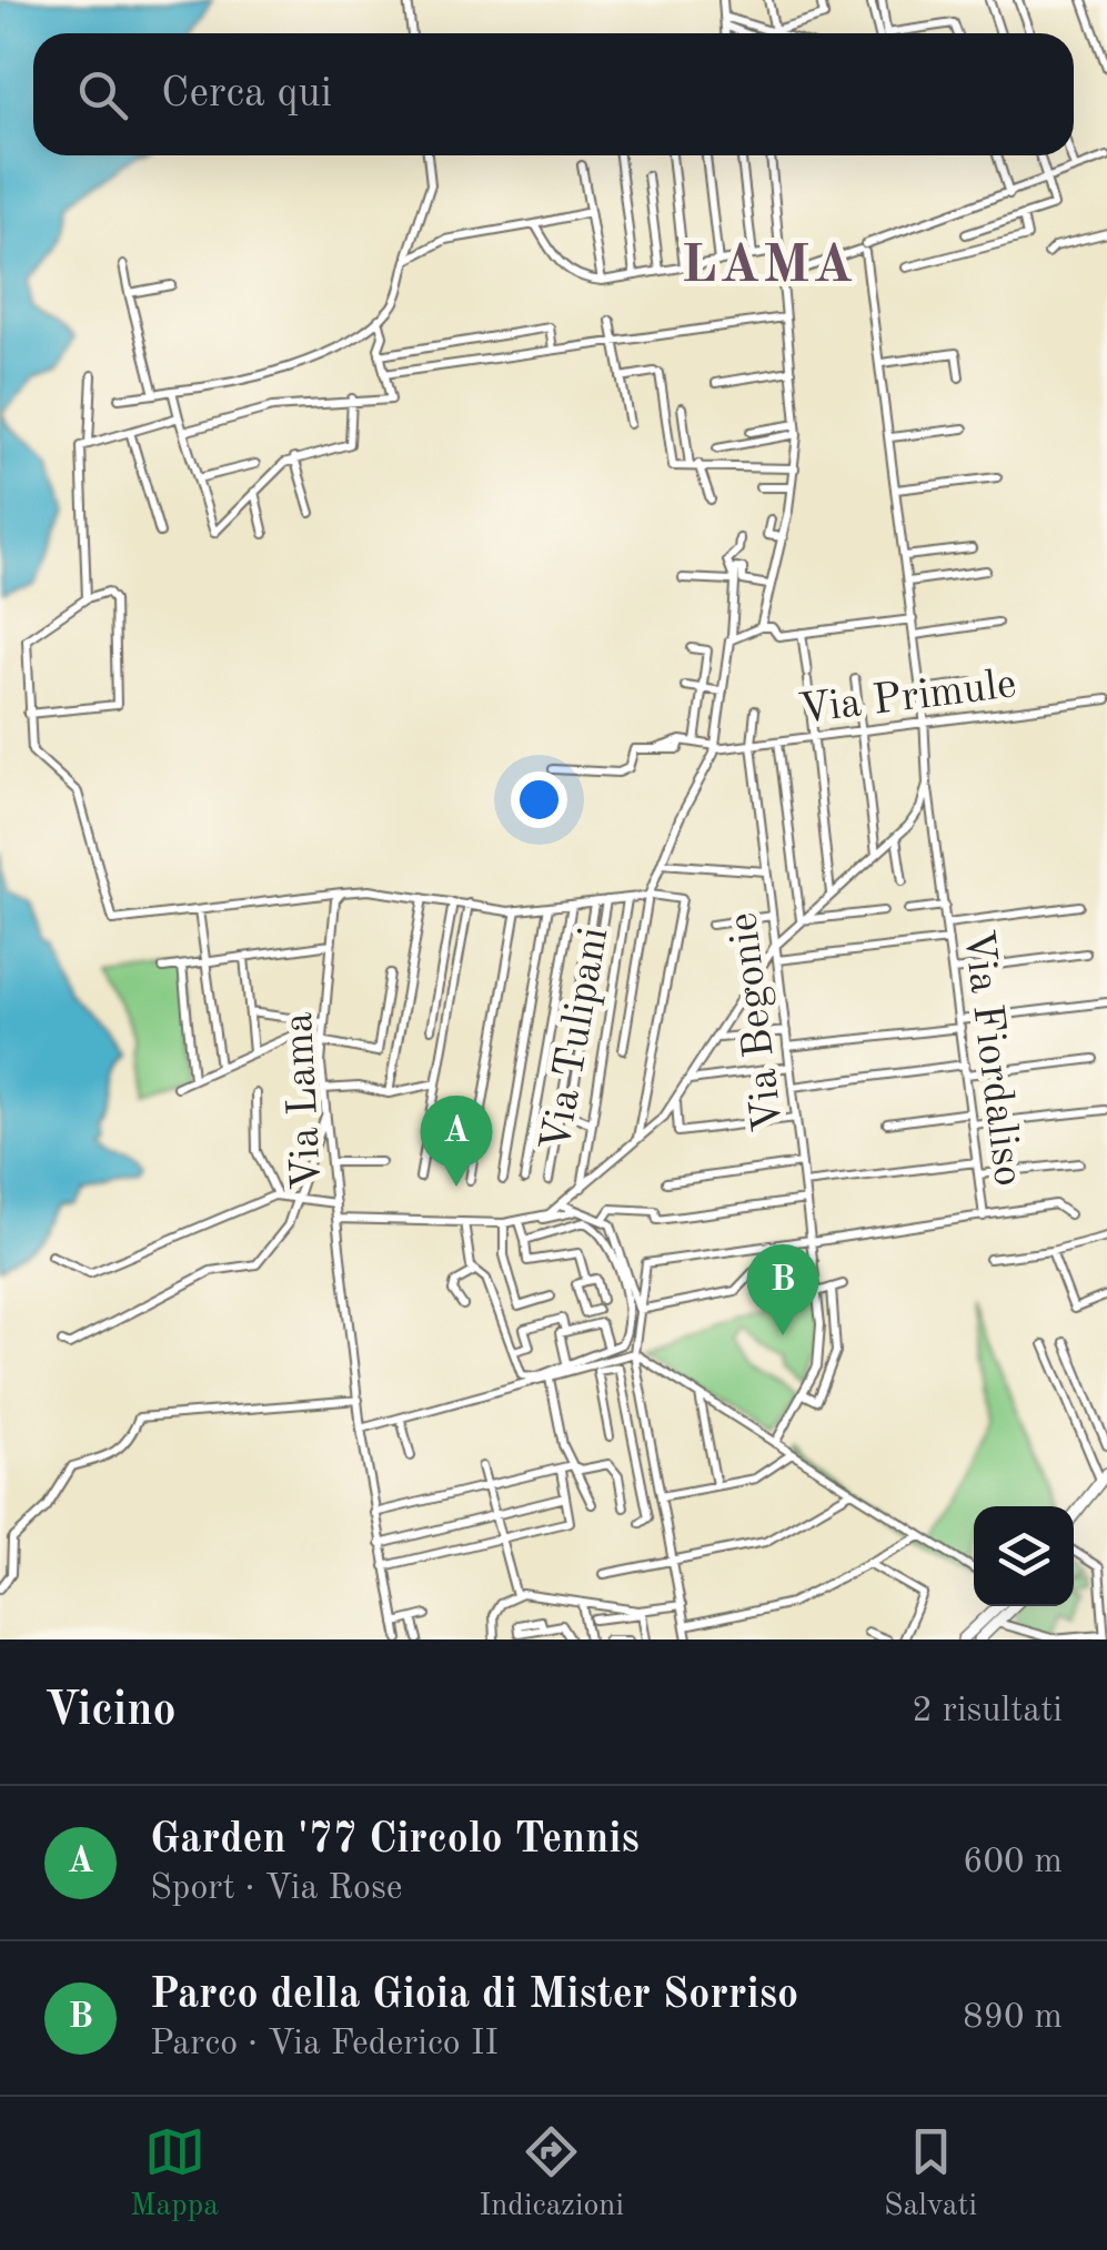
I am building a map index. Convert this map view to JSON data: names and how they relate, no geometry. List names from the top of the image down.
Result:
{
  "streets": {
    "street": [
      "Via Primule",
      "Via Begonie",
      "Via Tulipani",
      "Via Fiordaliso",
      "Via Lama"
    ]
  },
  "crossings": [
    ["Via Primule", "Via Begonie"],
    ["Via Primule", "Via Fiordaliso"]
  ],
  "districts": ["LAMA"],
  "page": {
    "search": "Cerca qui",
    "pins": ["A", "B"],
    "heading": ["Vicino", "2 risultati"],
    "list": [
      {
        "mark": "A",
        "name": "Garden '77 Circolo Tennis",
        "note": "Sport · Via Rose",
        "value": "600 m"
      },
      {
        "mark": "B",
        "name": "Parco della Gioia di Mister Sorriso",
        "note": "Parco · Via Federico II",
        "value": "890 m"
      }
    ],
    "nav": ["Mappa", "Indicazioni", "Salvati"]
  }
}
